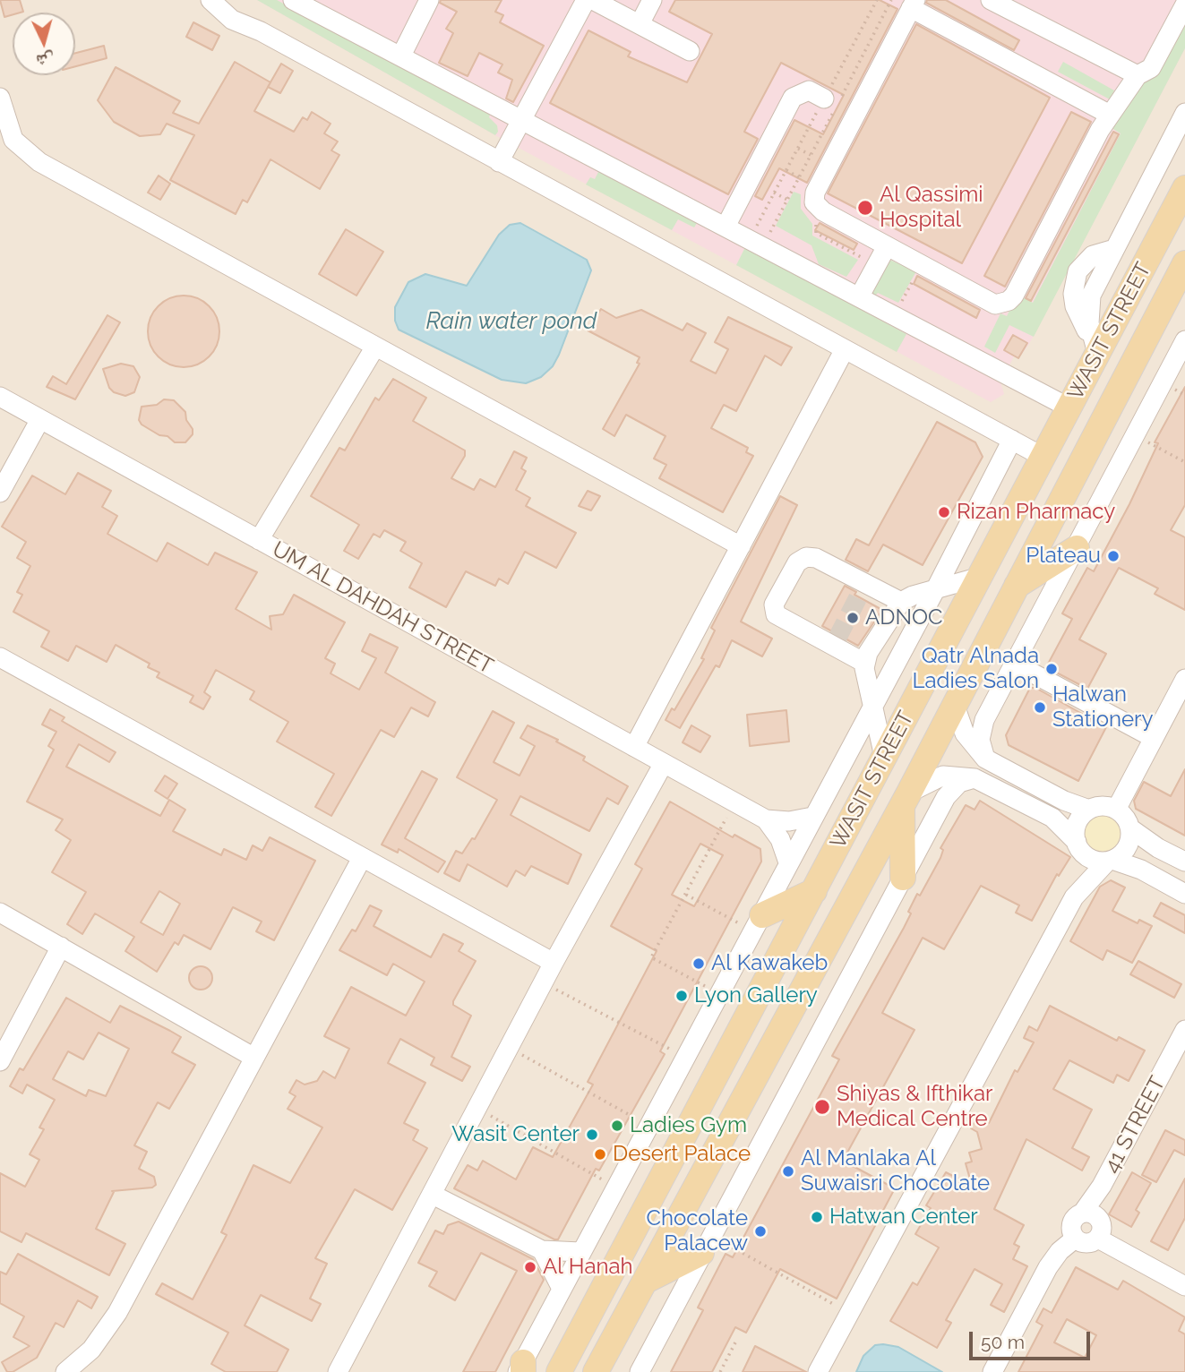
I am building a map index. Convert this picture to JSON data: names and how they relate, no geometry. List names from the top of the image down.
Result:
{
  "streets": {
    "main road": ["WASIT STREET"],
    "street": ["UM AL DAHDAH STREET", "41 STREET"]
  },
  "water": ["Rain water pond"],
  "places": [
    "Al Qassimi Hospital",
    "Rizan Pharmacy",
    "Plateau",
    "ADNOC",
    "Qatr Alnada Ladies Salon",
    "Halwan Stationery",
    "Al Kawakeb",
    "Lyon Gallery",
    "Shiyas & Ifthikar Medical Centre",
    "Ladies Gym",
    "Wasit Center",
    "Desert Palace",
    "Al Manlaka Al Suwaisri Chocolate",
    "Hatwan Center",
    "Chocolate Palacew",
    "Al Hanah"
  ],
  "scale_bar": "50 m",
  "north": "bottom"
}
